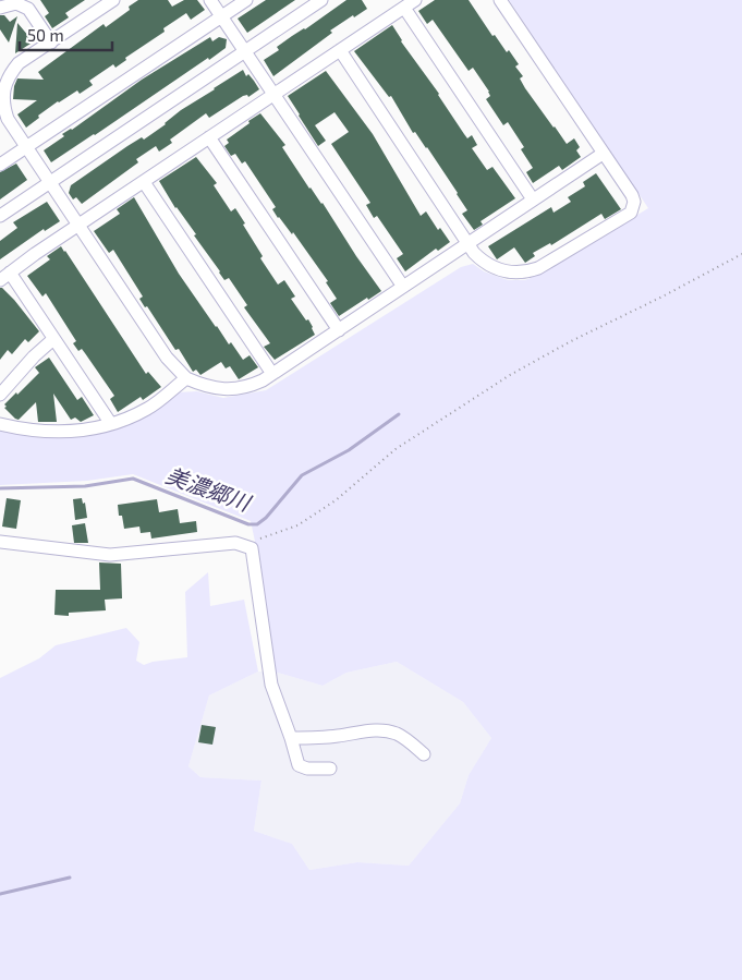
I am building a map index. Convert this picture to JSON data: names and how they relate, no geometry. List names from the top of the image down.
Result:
{
  "water": ["美濃郷川"],
  "scale_bar": "50 m"
}
